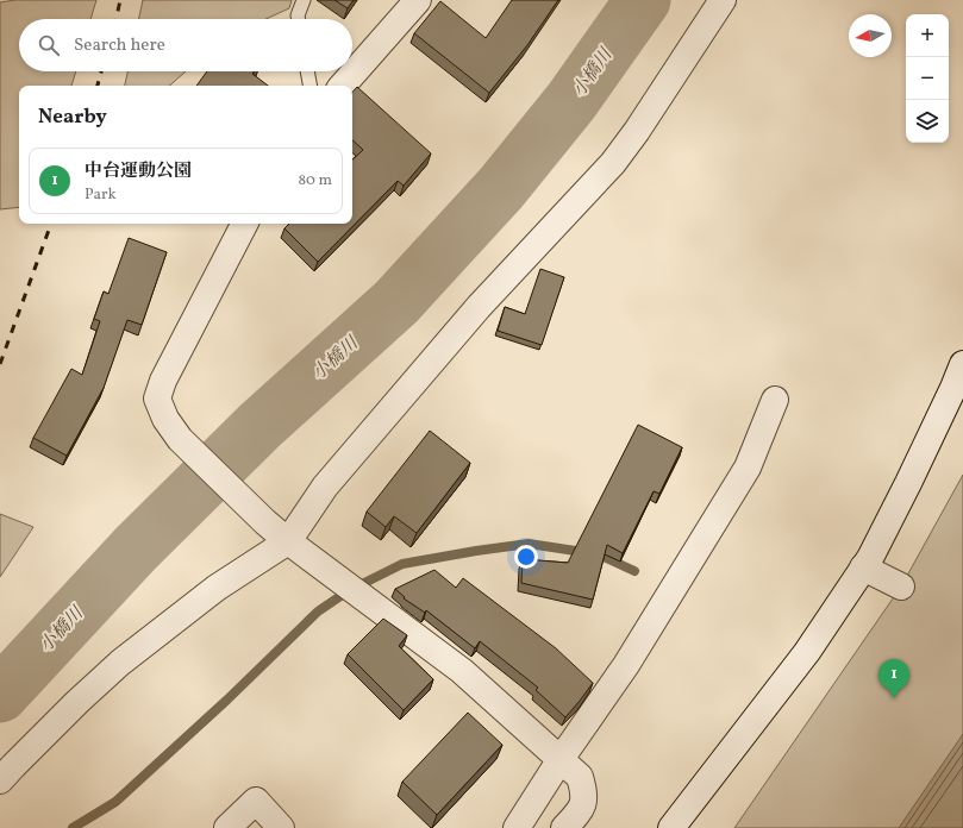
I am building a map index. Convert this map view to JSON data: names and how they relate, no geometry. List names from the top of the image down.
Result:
{
  "water": ["小橋川"],
  "north": "left",
  "page": {
    "map_buttons": ["+", "−"],
    "search": "Search here",
    "heading": "Nearby",
    "list": [
      {
        "mark": "1",
        "name": "中台運動公園",
        "note": "Park",
        "value": "80 m"
      }
    ],
    "pins": "1"
  }
}
